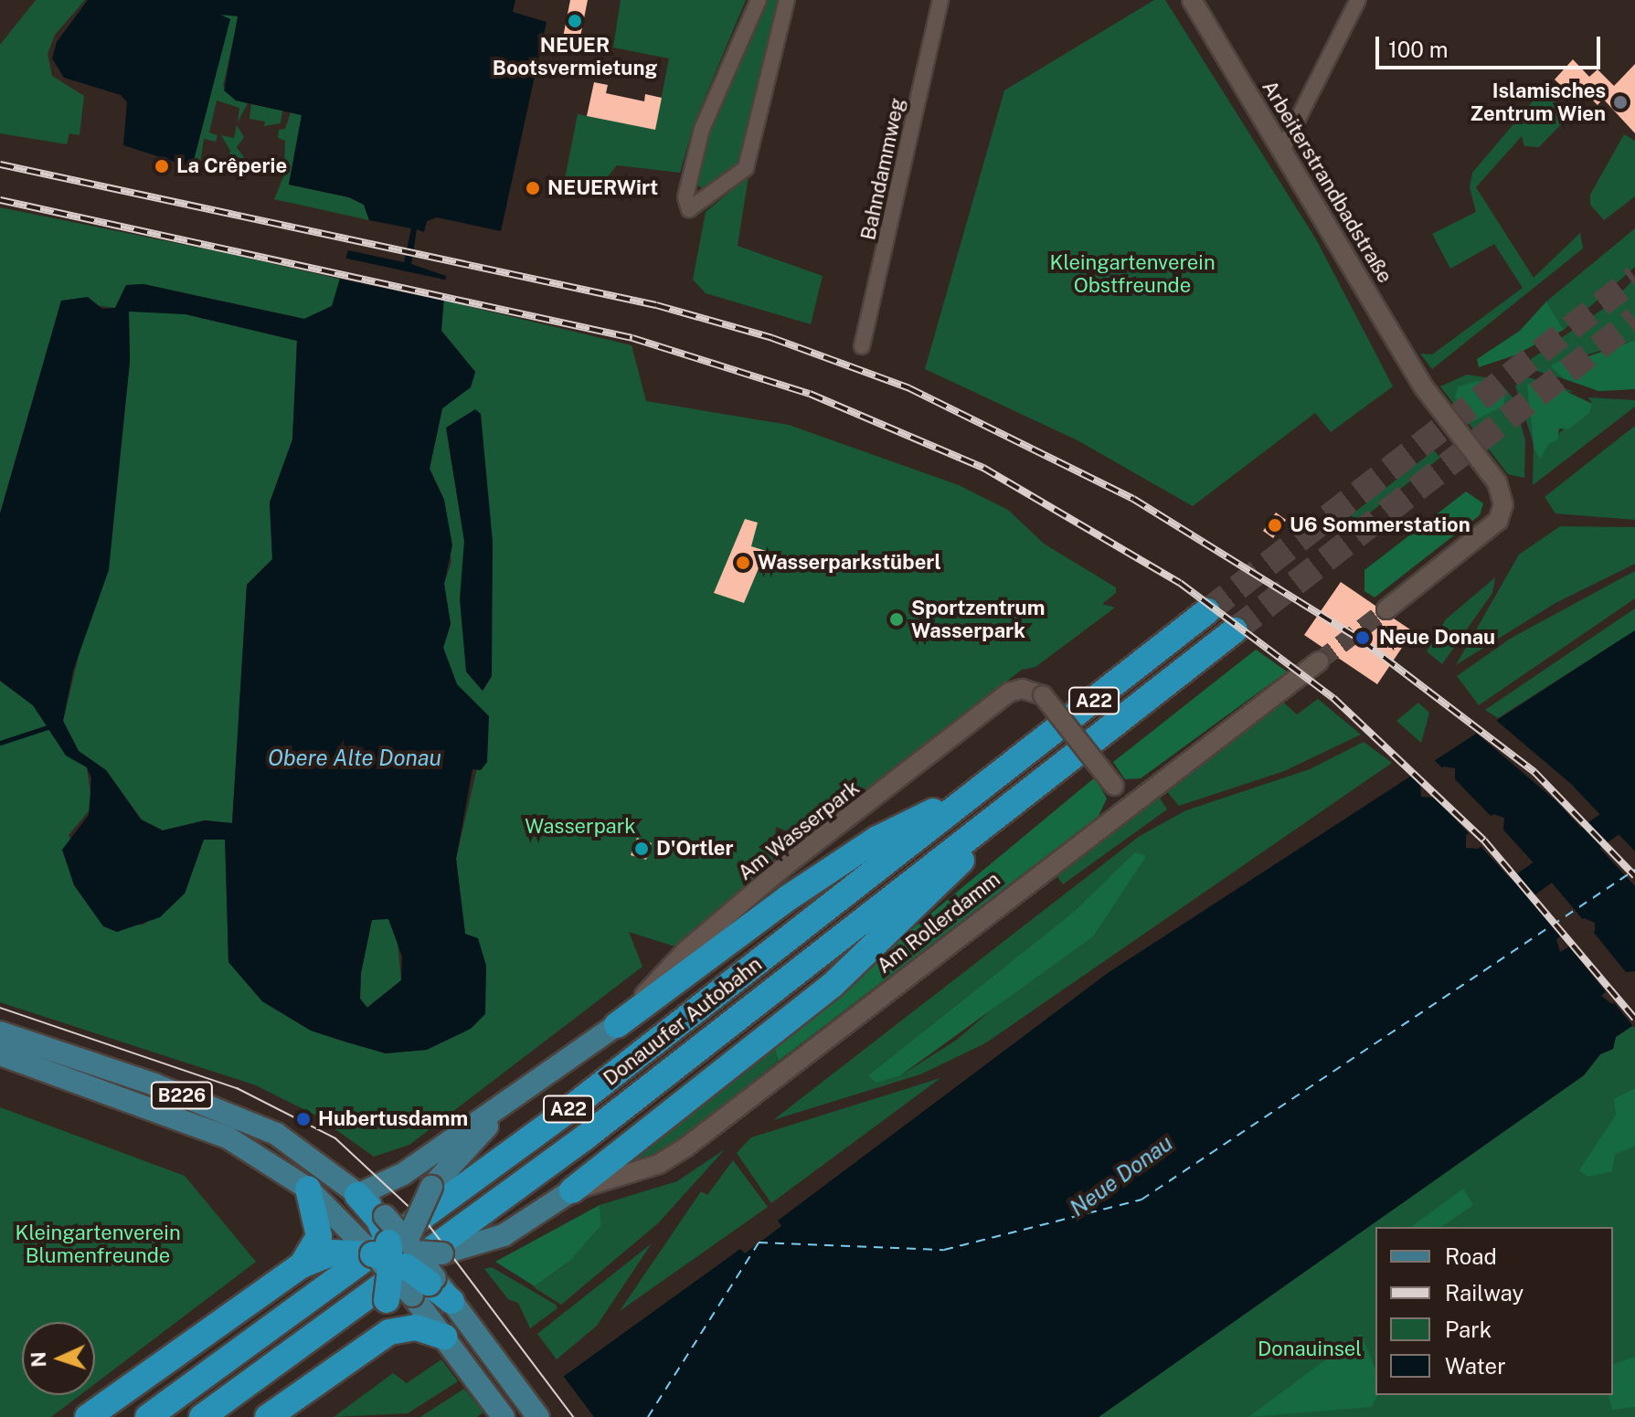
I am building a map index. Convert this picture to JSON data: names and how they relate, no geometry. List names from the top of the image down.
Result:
{
  "streets": {
    "highway": ["A22", "Donauufer Autobahn"],
    "main road": ["B226"],
    "street": [
      "Bahndammweg",
      "Arbeiterstrandbadstraße",
      "Am Wasserpark",
      "Am Rollerdamm"
    ]
  },
  "crossings": [
    ["Am Wasserpark", "Am Rollerdamm"]
  ],
  "water": ["Obere Alte Donau", "Neue Donau"],
  "parks": [
    "Kleingartenverein Obstfreunde",
    "Wasserpark",
    "Kleingartenverein Blumenfreunde",
    "Donauinsel"
  ],
  "places": [
    "NEUER Bootsvermietung",
    "Islamisches Zentrum Wien",
    "La Crêperie",
    "NEUERWirt",
    "U6 Sommerstation",
    "Wasserparkstüberl",
    "Sportzentrum Wasserpark",
    "Neue Donau",
    "D'Ortler",
    "Hubertusdamm"
  ],
  "legend": [
    "Road",
    "Railway",
    "Park",
    "Water"
  ],
  "scale_bar": "100 m",
  "north": "left"
}
